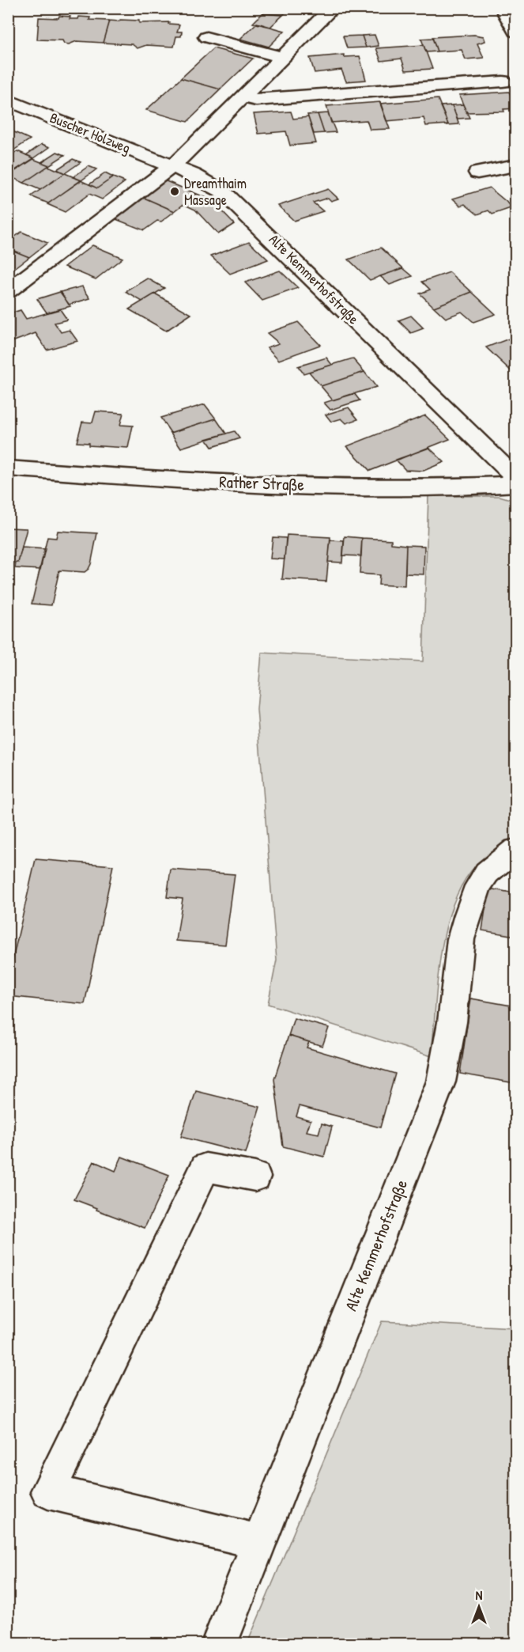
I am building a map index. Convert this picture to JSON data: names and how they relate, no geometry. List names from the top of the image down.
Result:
{
  "streets": {
    "street": ["Buscher Holzweg", "Alte Kemmerhofstraße", "Rather Straße"]
  },
  "crossings": [
    ["Buscher Holzweg", "Alte Kemmerhofstraße"]
  ],
  "places": ["Dreamthaim Massage"],
  "north": "top"
}
